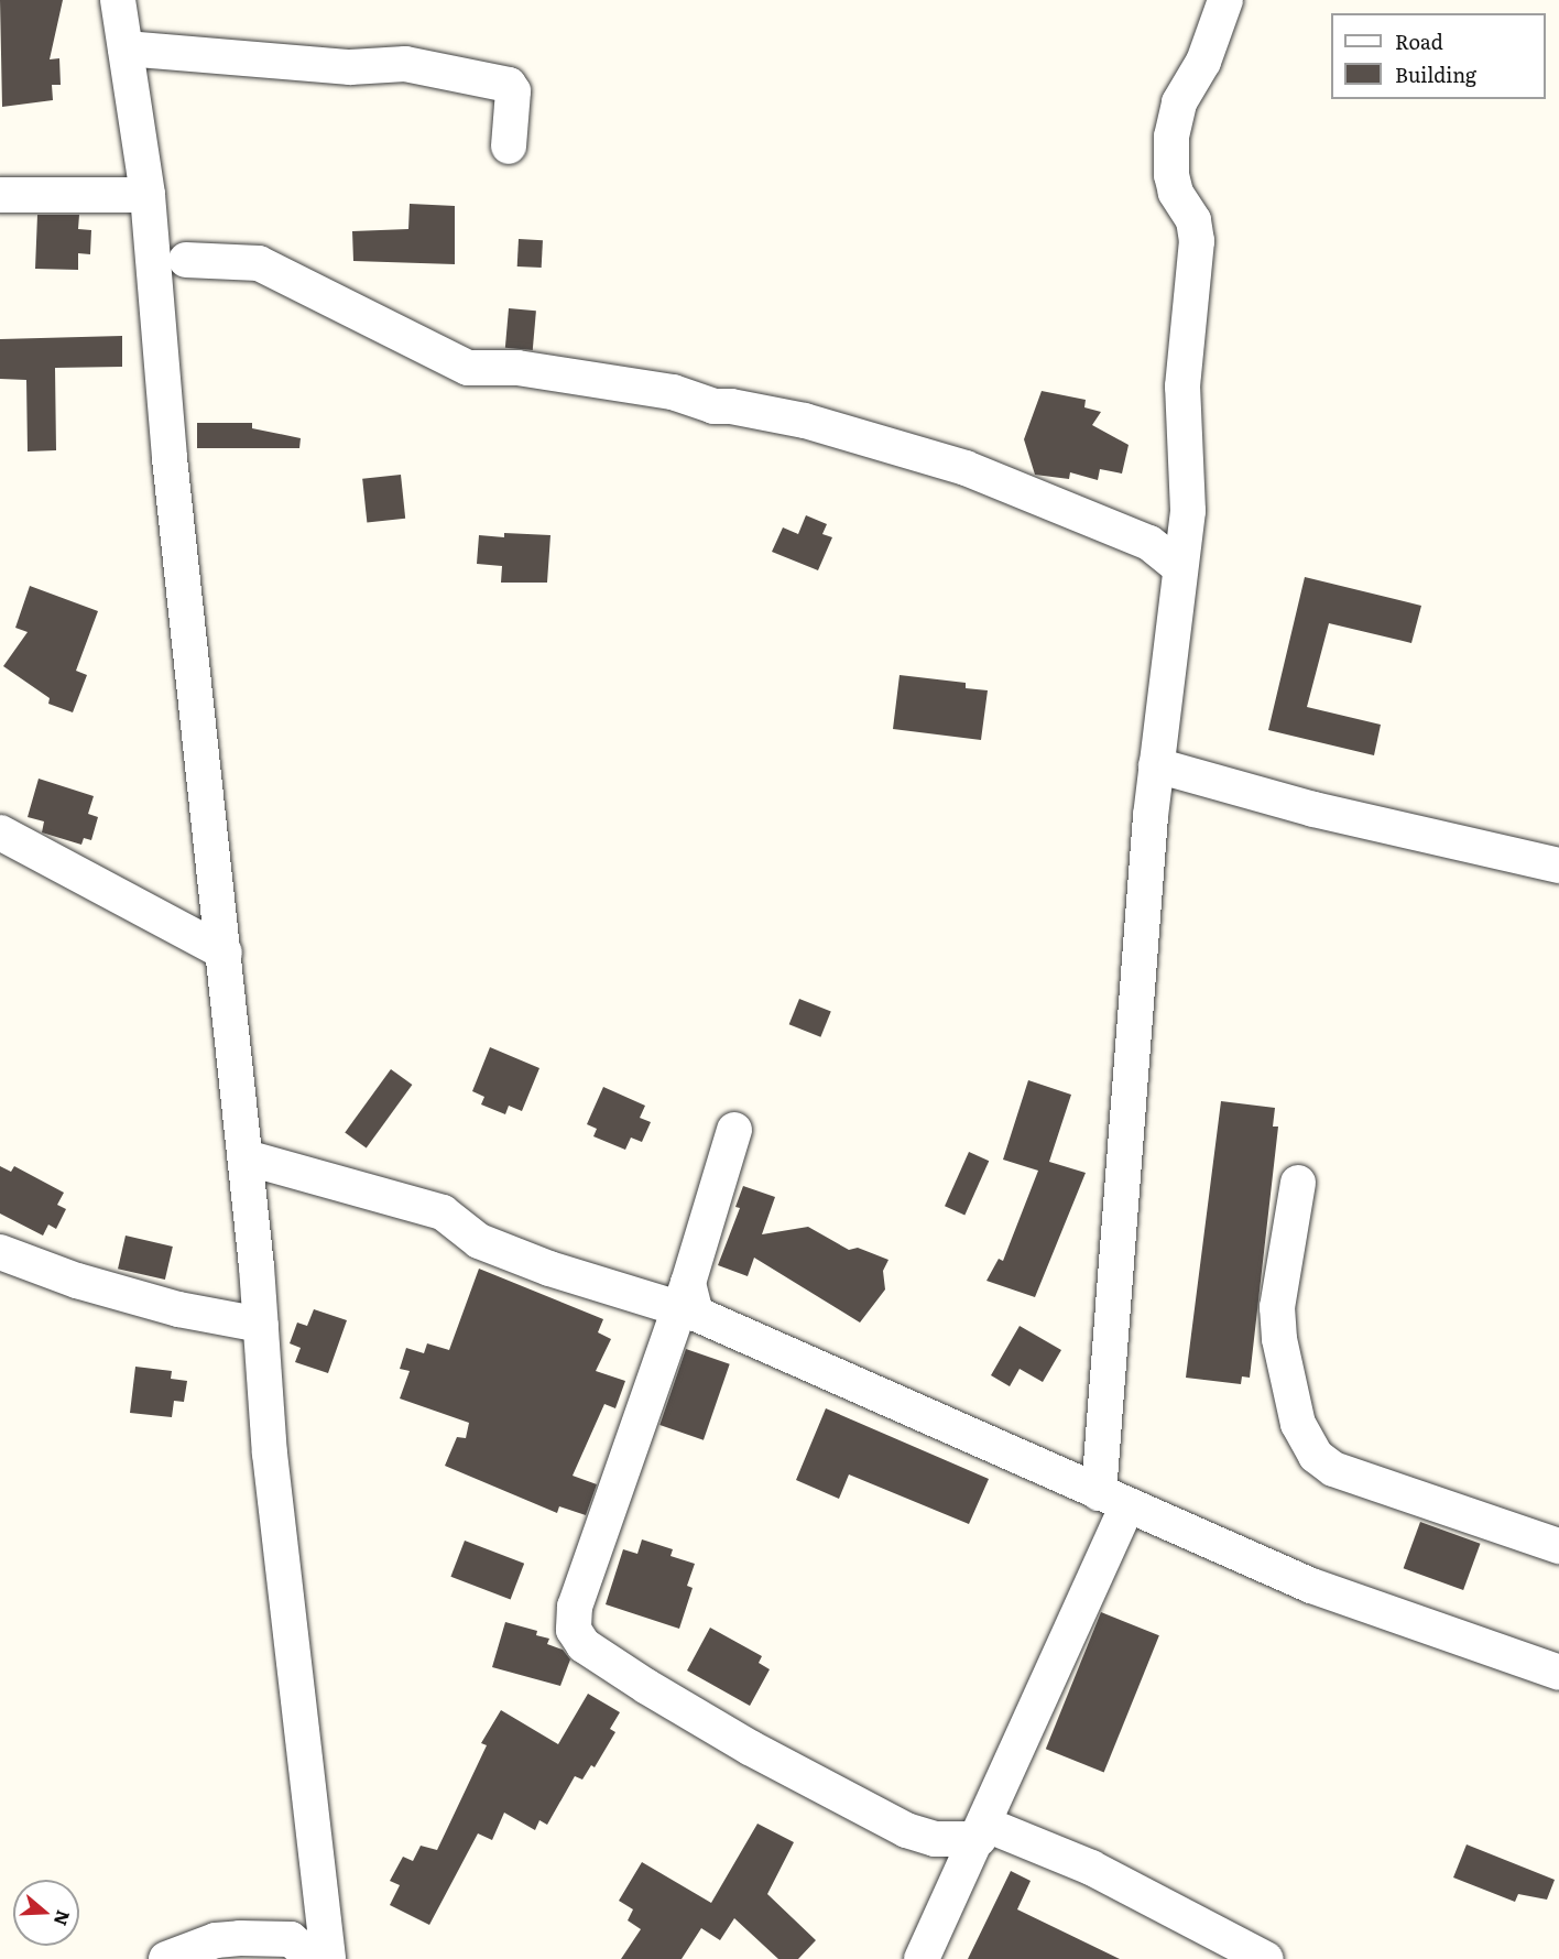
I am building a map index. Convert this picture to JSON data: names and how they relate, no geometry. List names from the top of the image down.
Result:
{
  "legend": ["Road", "Building"],
  "north": "right"
}
